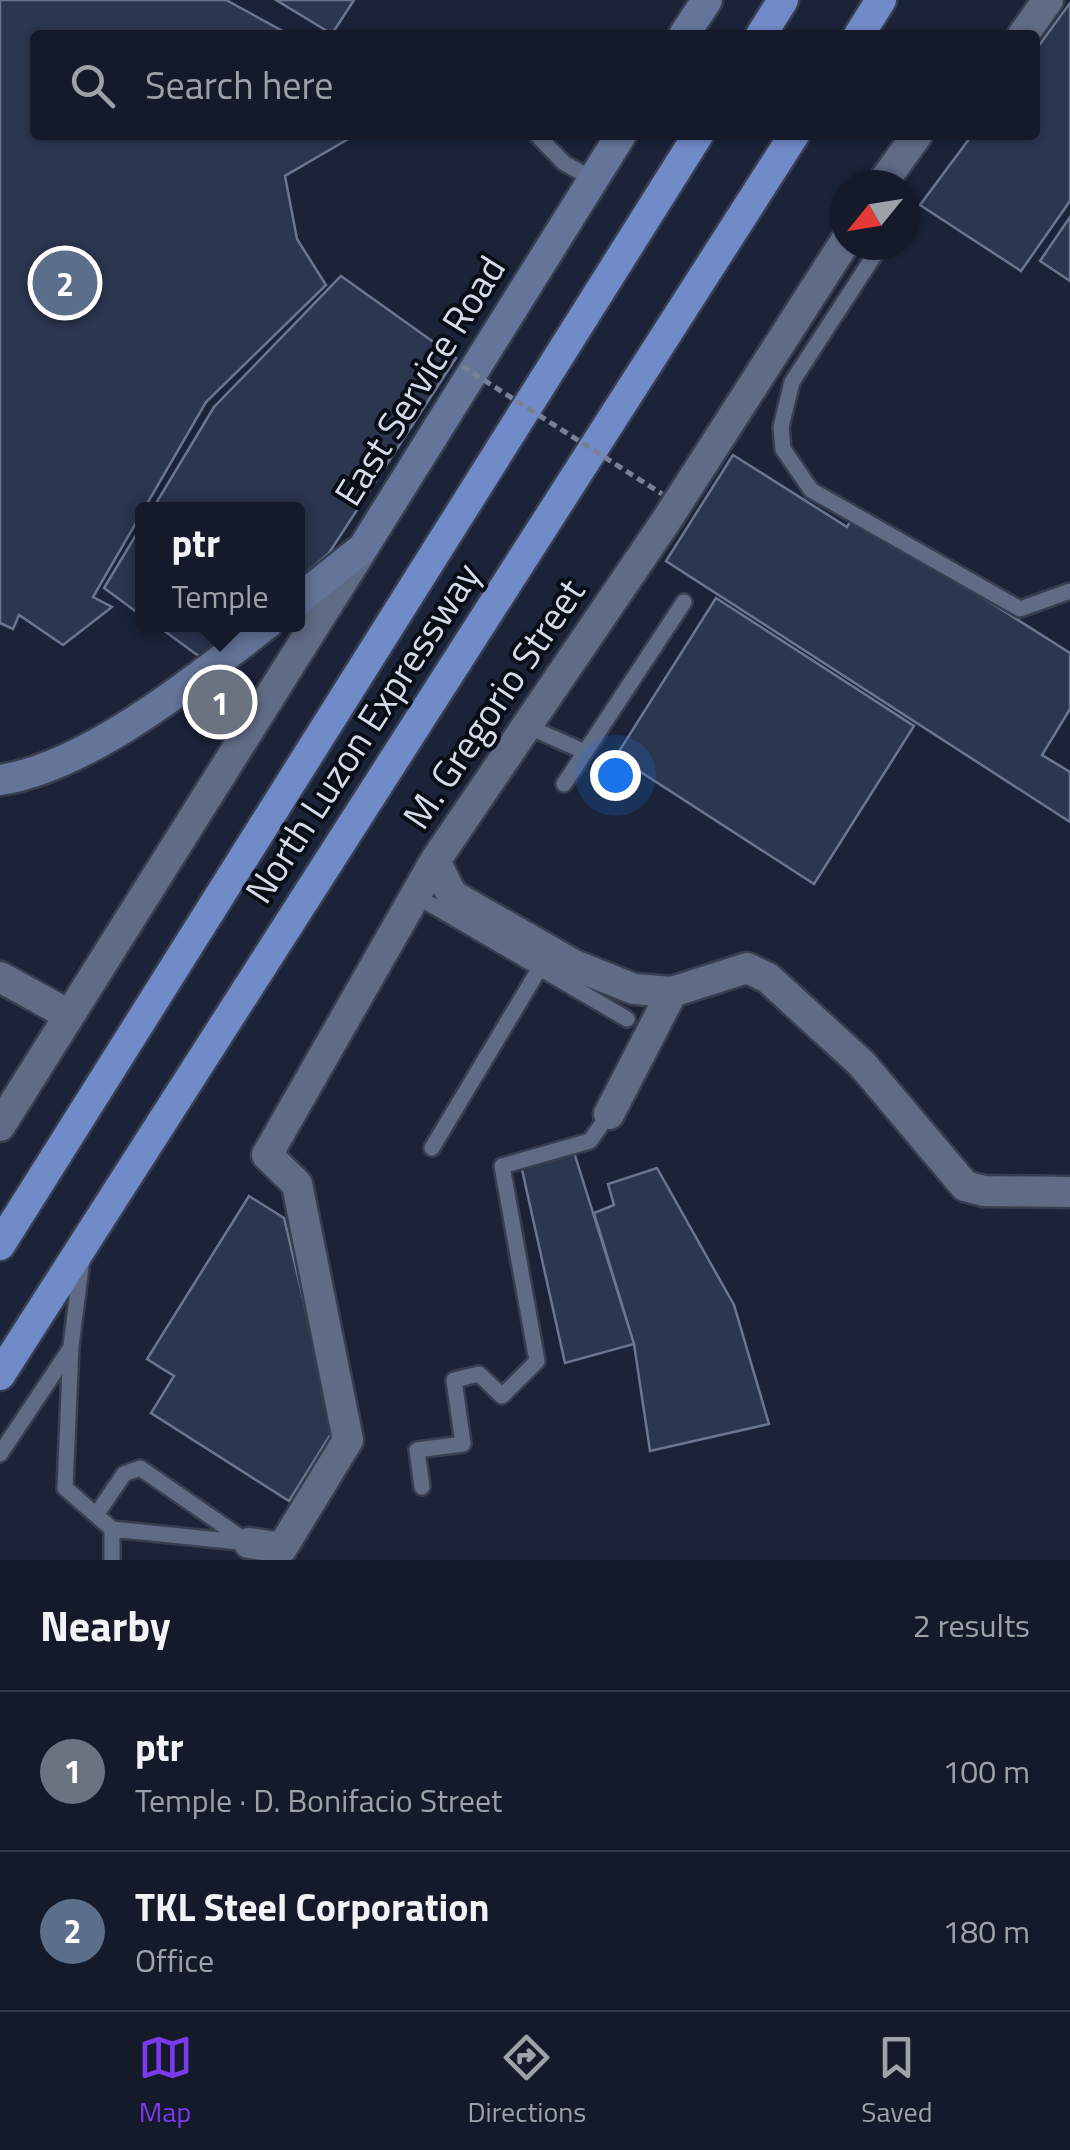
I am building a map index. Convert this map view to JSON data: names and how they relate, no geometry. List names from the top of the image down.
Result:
{
  "streets": {
    "highway": ["North Luzon Expressway"],
    "main road": ["East Service Road"],
    "street": ["M. Gregorio Street"]
  },
  "north": "bottom left",
  "page": {
    "search": "Search here",
    "pins": ["2", "1"],
    "popup": ["ptr", "Temple"],
    "heading": ["Nearby", "2 results"],
    "list": [
      {
        "mark": "1",
        "name": "ptr",
        "note": "Temple · D. Bonifacio Street",
        "value": "100 m"
      },
      {
        "mark": "2",
        "name": "TKL Steel Corporation",
        "note": "Office",
        "value": "180 m"
      }
    ],
    "nav": ["Map", "Directions", "Saved"]
  }
}
